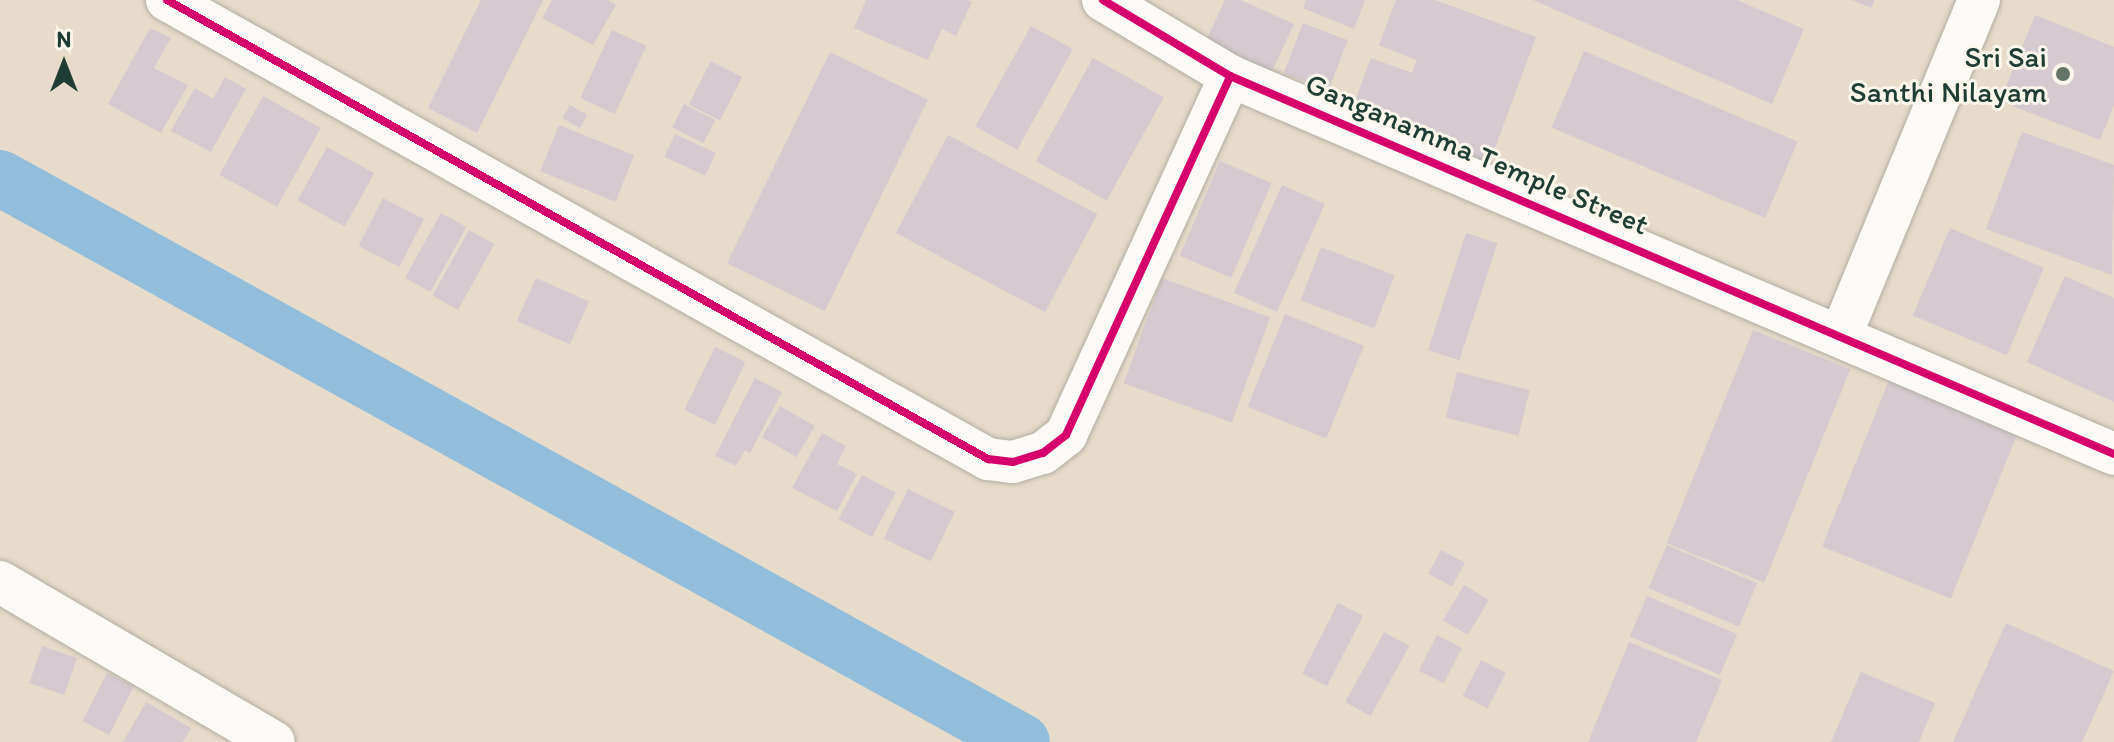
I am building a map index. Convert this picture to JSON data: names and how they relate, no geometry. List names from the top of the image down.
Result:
{
  "streets": {
    "street": ["Ganganamma Temple Street"]
  },
  "places": ["Sri Sai Santhi Nilayam"],
  "north": "top"
}
